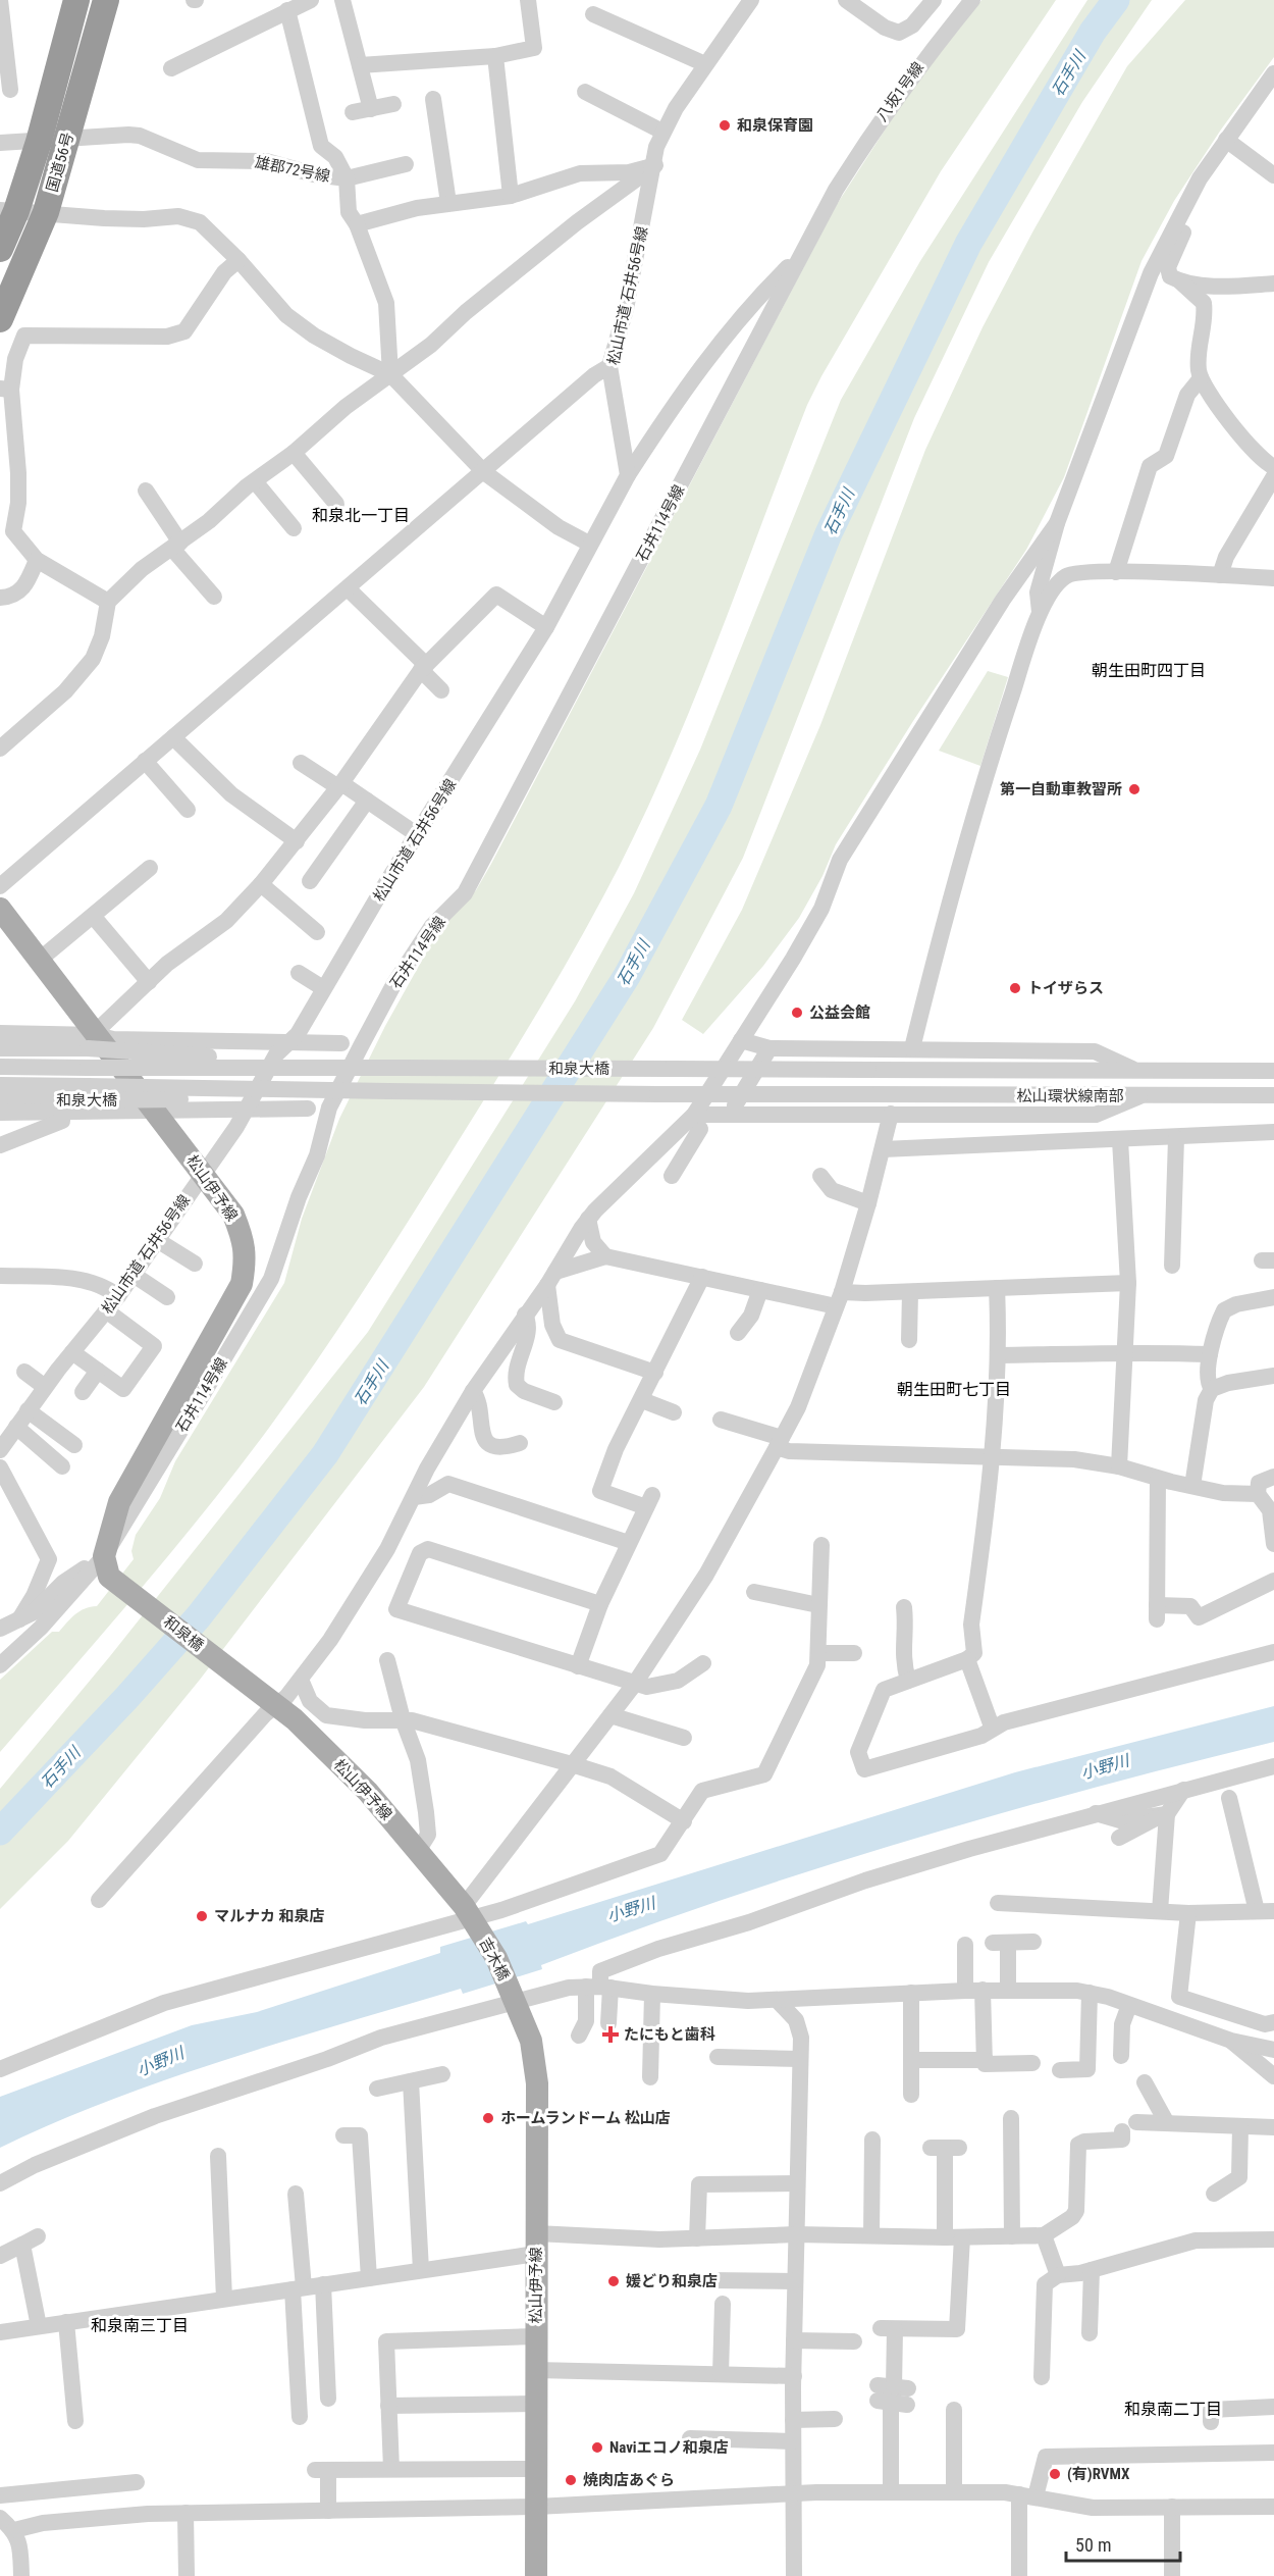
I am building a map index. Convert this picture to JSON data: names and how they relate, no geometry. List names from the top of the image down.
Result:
{
  "streets": {
    "highway": ["国道56号"],
    "main road": ["松山伊予線", "和泉橋", "吉木橋"],
    "street": [
      "八坂1号線",
      "雄郡72号線",
      "松山市道 石井56号線",
      "石井114号線",
      "和泉大橋",
      "松山環状線南部"
    ]
  },
  "crossings": [
    ["八坂1号線", "石井114号線"],
    ["国道56号", "雄郡72号線"],
    ["松山市道 石井56号線", "松山伊予線"],
    ["石井114号線", "松山伊予線"],
    ["石井114号線", "和泉橋"],
    ["和泉大橋", "松山環状線南部"],
    ["松山伊予線", "和泉橋"],
    ["松山伊予線", "吉木橋"]
  ],
  "districts": [
    "和泉北一丁目",
    "朝生田町四丁目",
    "朝生田町七丁目",
    "和泉南三丁目",
    "和泉南二丁目"
  ],
  "water": ["石手川", "小野川"],
  "places": {
    "other": [
      "和泉保育園",
      "第一自動車教習所",
      "トイザらス",
      "公益会館",
      "マルナカ 和泉店",
      "ホームランドーム 松山店",
      "媛どり和泉店",
      "Naviエコノ和泉店",
      "(有)RVMX",
      "焼肉店あぐら"
    ],
    "health": ["たにもと歯科"]
  },
  "scale_bar": "50 m"
}
